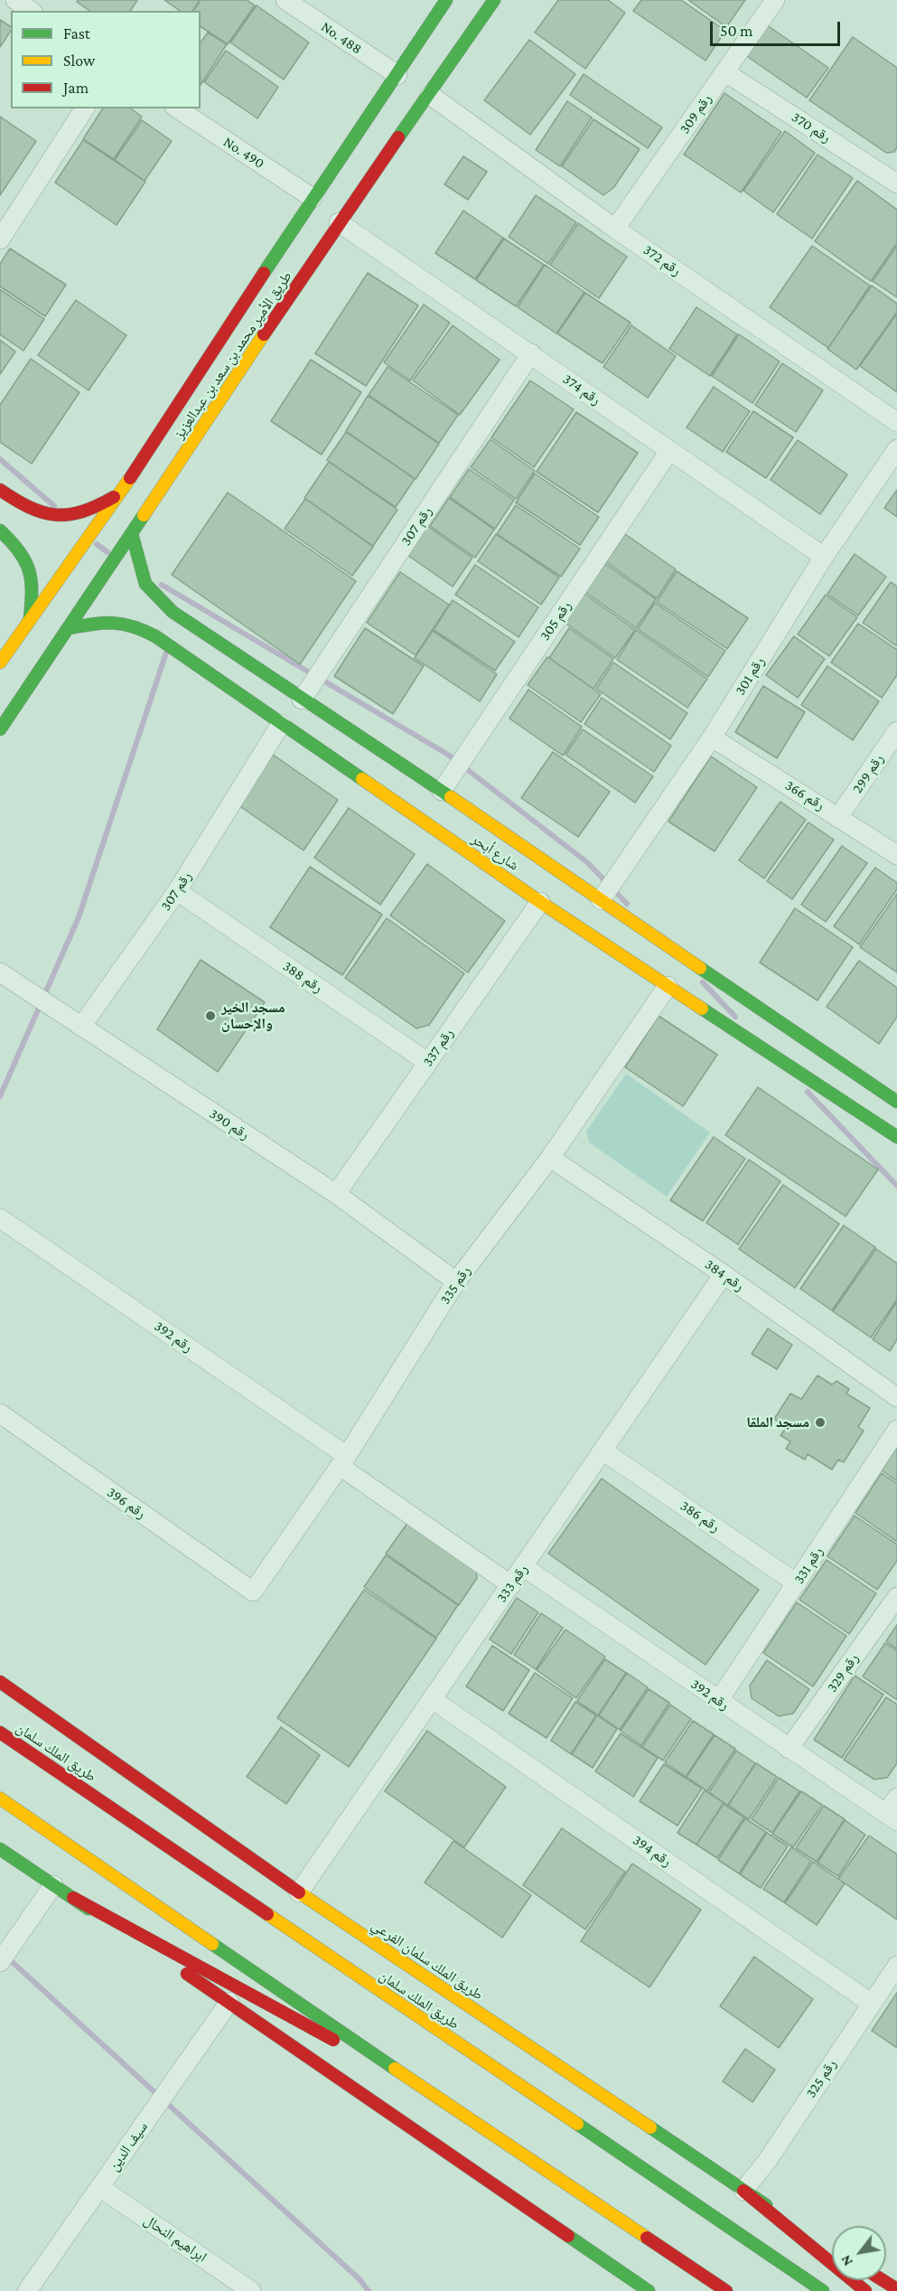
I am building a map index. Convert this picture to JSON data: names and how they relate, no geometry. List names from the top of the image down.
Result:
{
  "streets": {
    "main road": [
      "طريق الأمير محمد بن سعد بن عبدالعزيز",
      "شارع أبحر",
      "طريق الملك سلمان",
      "طريق الملك سلمان الفرعي"
    ],
    "street": [
      "No. 488",
      "رقم 309",
      "رقم 370",
      "No. 490",
      "رقم 372",
      "رقم 374",
      "رقم 307",
      "رقم 305",
      "رقم 301",
      "رقم 299",
      "رقم 366",
      "رقم 388",
      "رقم 337",
      "رقم 390",
      "رقم 384",
      "رقم 335",
      "رقم 392",
      "رقم 396",
      "رقم 386",
      "رقم 331",
      "رقم 333",
      "رقم 329",
      "رقم 394",
      "رقم 325",
      "سيف الدين",
      "ابراهيم النحال"
    ]
  },
  "crossings": [
    ["No. 488", "طريق الأمير محمد بن سعد بن عبدالعزيز"],
    ["رقم 309", "رقم 370"],
    ["رقم 309", "رقم 372"],
    ["No. 490", "طريق الأمير محمد بن سعد بن عبدالعزيز"],
    ["رقم 372", "طريق الأمير محمد بن سعد بن عبدالعزيز"],
    ["طريق الأمير محمد بن سعد بن عبدالعزيز", "رقم 374"],
    ["طريق الأمير محمد بن سعد بن عبدالعزيز", "شارع أبحر"],
    ["رقم 374", "رقم 307"],
    ["رقم 374", "رقم 305"],
    ["رقم 374", "رقم 301"],
    ["رقم 307", "شارع أبحر"],
    ["رقم 307", "رقم 388"],
    ["رقم 307", "رقم 390"],
    ["رقم 305", "شارع أبحر"],
    ["رقم 301", "رقم 366"],
    ["رقم 301", "شارع أبحر"],
    ["رقم 299", "رقم 366"],
    ["شارع أبحر", "رقم 337"],
    ["شارع أبحر", "رقم 335"],
    ["رقم 388", "رقم 337"],
    ["رقم 337", "رقم 390"],
    ["رقم 390", "رقم 335"],
    ["رقم 384", "رقم 335"],
    ["رقم 384", "رقم 333"],
    ["رقم 335", "رقم 392"],
    ["رقم 335", "رقم 396"],
    ["رقم 392", "رقم 331"],
    ["رقم 392", "رقم 333"],
    ["رقم 392", "رقم 329"],
    ["رقم 386", "رقم 331"],
    ["رقم 386", "رقم 333"],
    ["رقم 333", "رقم 394"],
    ["رقم 333", "طريق الملك سلمان الفرعي"],
    ["رقم 394", "رقم 325"],
    ["طريق الملك سلمان الفرعي", "رقم 325"],
    ["سيف الدين", "ابراهيم النحال"]
  ],
  "places": ["مسجد الخير والإحسان", "مسجد الملقا"],
  "legend": ["Fast", "Slow", "Jam"],
  "scale_bar": "50 m",
  "north": "bottom left"
}
